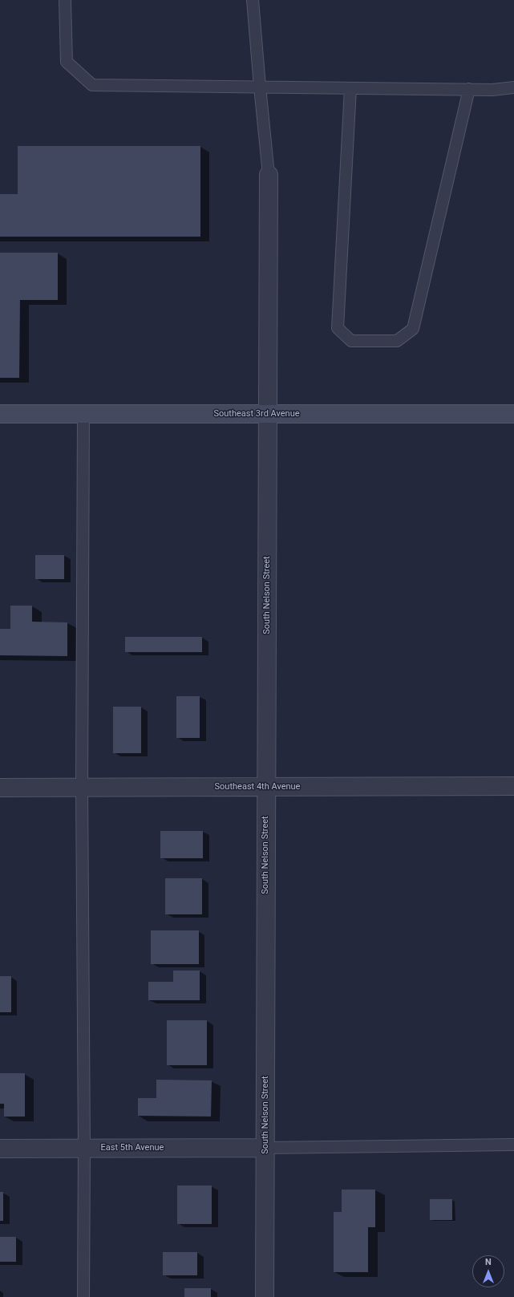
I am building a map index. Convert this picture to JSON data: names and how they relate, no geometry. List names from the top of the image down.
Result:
{
  "streets": {
    "main road": ["Southeast 3rd Avenue"],
    "street": ["South Nelson Street", "Southeast 4th Avenue", "East 5th Avenue"]
  },
  "crossings": [
    ["Southeast 3rd Avenue", "South Nelson Street"],
    ["South Nelson Street", "Southeast 4th Avenue"],
    ["South Nelson Street", "East 5th Avenue"]
  ],
  "north": "top"
}
